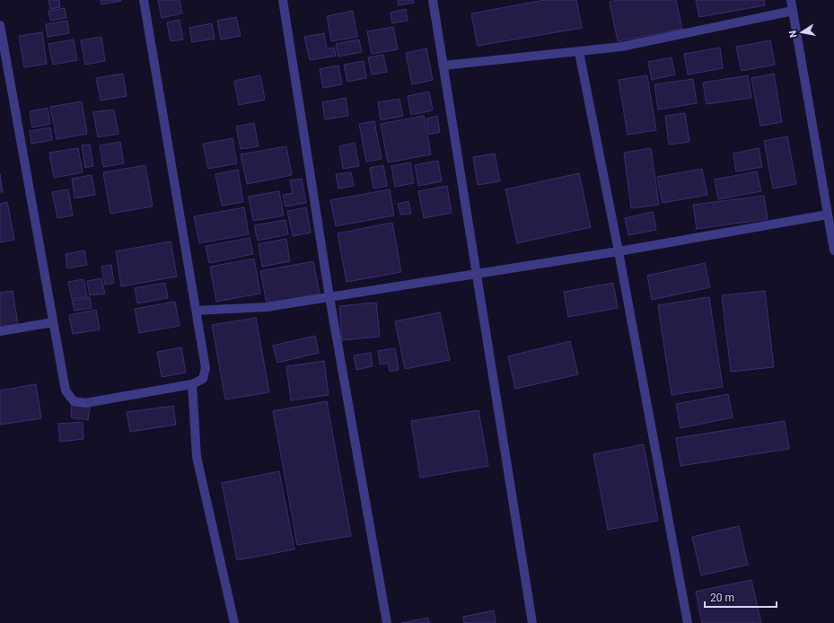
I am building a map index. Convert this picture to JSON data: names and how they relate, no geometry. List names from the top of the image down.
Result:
{
  "scale_bar": "20 m",
  "north": "left"
}
